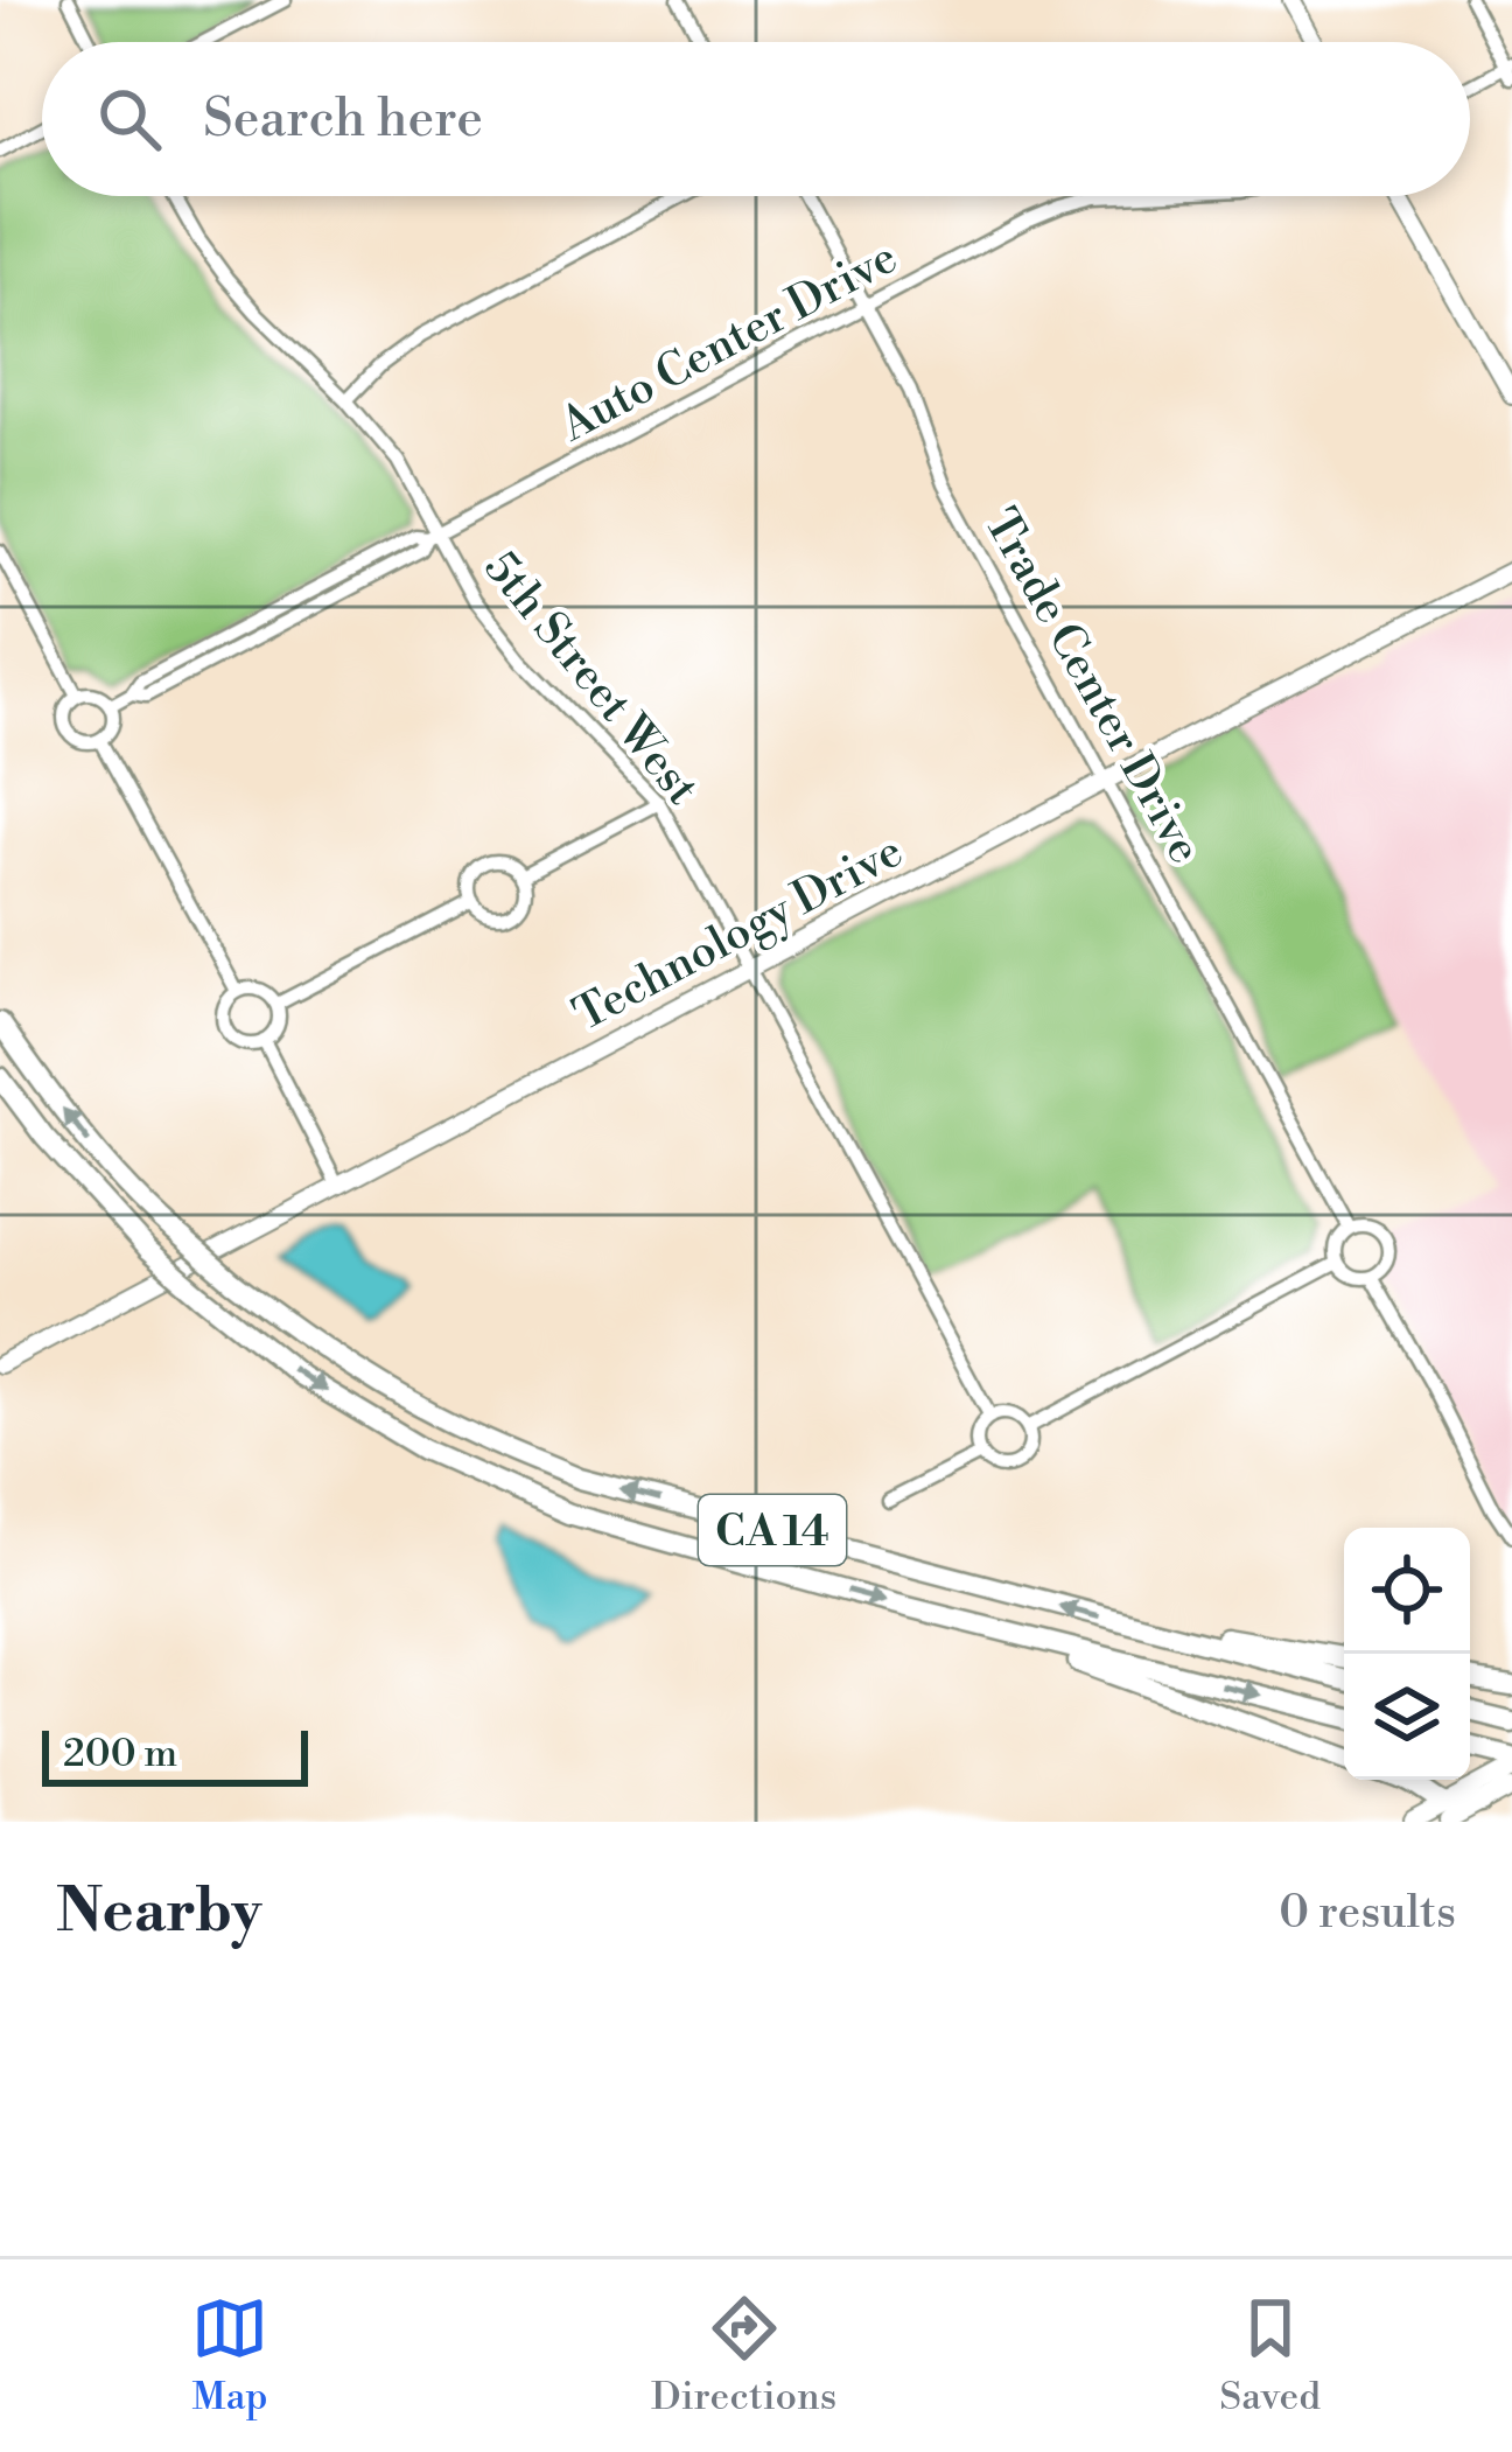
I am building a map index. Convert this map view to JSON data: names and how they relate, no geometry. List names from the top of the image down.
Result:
{
  "streets": {
    "highway": ["CA 14"],
    "main road": ["Technology Drive"],
    "street": ["Auto Center Drive", "5th Street West", "Trade Center Drive"]
  },
  "crossings": [
    ["Auto Center Drive", "5th Street West"],
    ["Auto Center Drive", "Trade Center Drive"],
    ["5th Street West", "Technology Drive"],
    ["Trade Center Drive", "Technology Drive"]
  ],
  "scale_bar": "200 m",
  "page": {
    "search": "Search here",
    "scale": "200 m",
    "heading": ["Nearby", "0 results"],
    "nav": ["Map", "Directions", "Saved"]
  }
}
